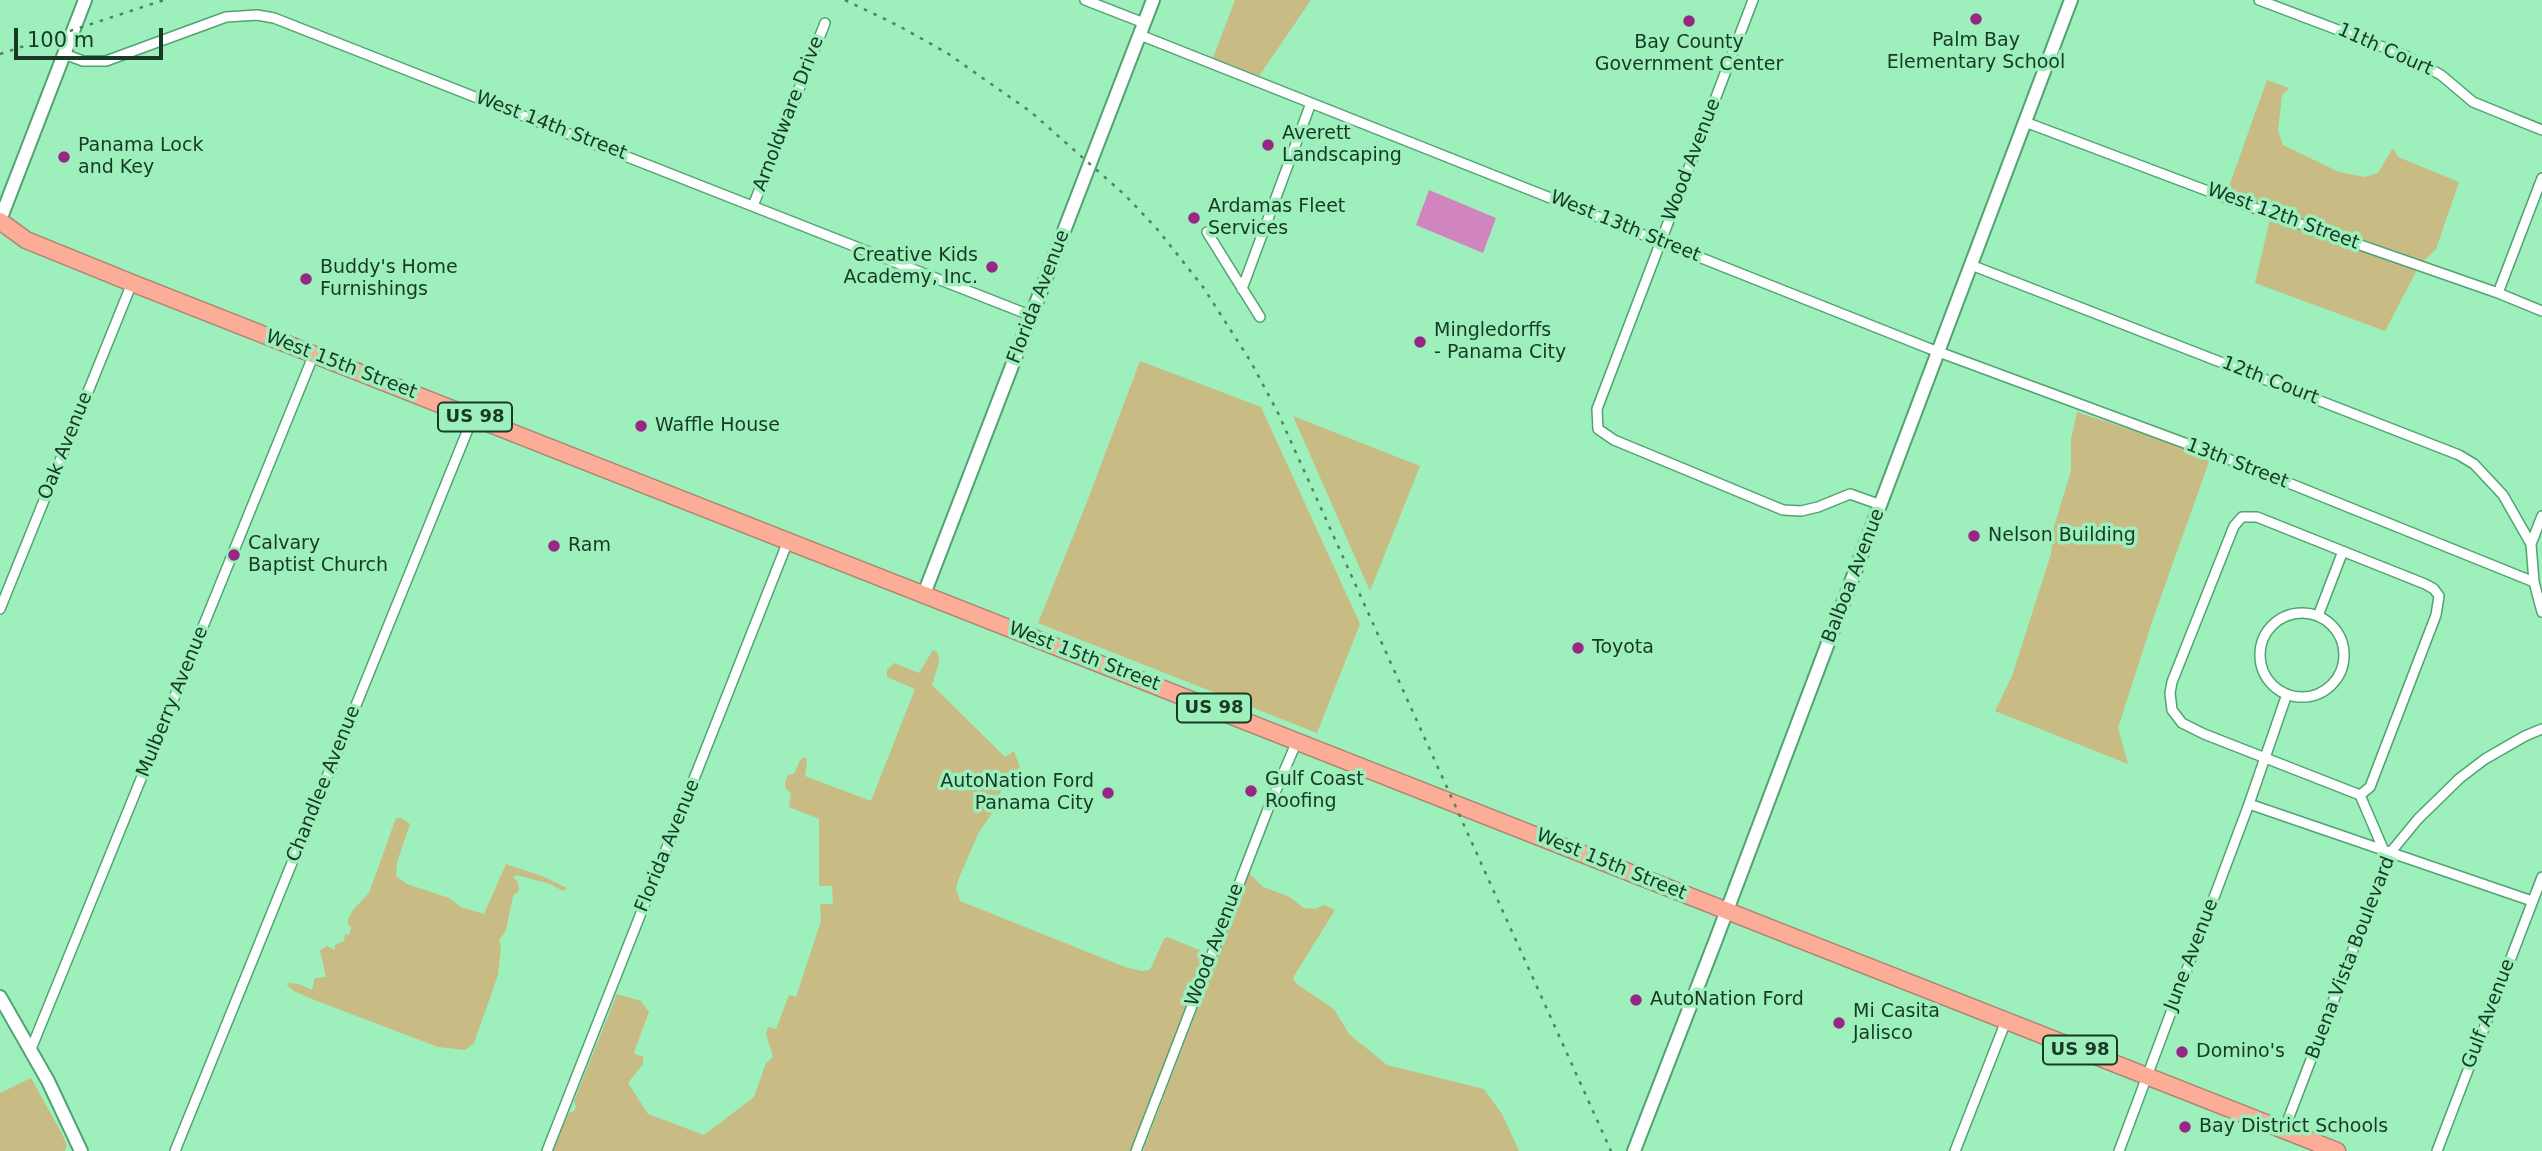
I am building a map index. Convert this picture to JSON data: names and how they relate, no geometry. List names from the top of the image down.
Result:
{
  "streets": {
    "highway": ["West 15th Street", "US 98"],
    "street": [
      "11th Court",
      "Arnoldware Drive",
      "West 14th Street",
      "Wood Avenue",
      "West 12th Street",
      "West 13th Street",
      "Florida Avenue",
      "12th Court",
      "Oak Avenue",
      "13th Street",
      "Balboa Avenue",
      "Mulberry Avenue",
      "Chandlee Avenue",
      "June Avenue",
      "Buena Vista Boulevard",
      "Gulf Avenue"
    ]
  },
  "crossings": [
    ["Arnoldware Drive", "West 14th Street"],
    ["West 14th Street", "Florida Avenue"],
    ["Wood Avenue", "West 13th Street"],
    ["Wood Avenue", "West 15th Street"],
    ["Wood Avenue", "Balboa Avenue"],
    ["West 12th Street", "Balboa Avenue"],
    ["West 13th Street", "Florida Avenue"],
    ["West 13th Street", "13th Street"],
    ["West 13th Street", "Balboa Avenue"],
    ["Florida Avenue", "West 15th Street"],
    ["West 15th Street", "Oak Avenue"],
    ["West 15th Street", "Balboa Avenue"],
    ["West 15th Street", "Mulberry Avenue"],
    ["West 15th Street", "Chandlee Avenue"],
    ["West 15th Street", "June Avenue"],
    ["West 15th Street", "Buena Vista Boulevard"],
    ["12th Court", "Balboa Avenue"],
    ["13th Street", "Balboa Avenue"]
  ],
  "places": [
    "Palm Bay Elementary School",
    "Bay County Government Center",
    "Averett Landscaping",
    "Panama Lock and Key",
    "Ardamas Fleet Services",
    "Creative Kids Academy, Inc.",
    "Buddy's Home Furnishings",
    "Mingledorffs - Panama City",
    "Waffle House",
    "Nelson Building",
    "Ram",
    "Calvary Baptist Church",
    "Toyota",
    "Gulf Coast Roofing",
    "AutoNation Ford Panama City",
    "AutoNation Ford",
    "Mi Casita Jalisco",
    "Domino's",
    "Bay District Schools"
  ],
  "scale_bar": "100 m"
}
